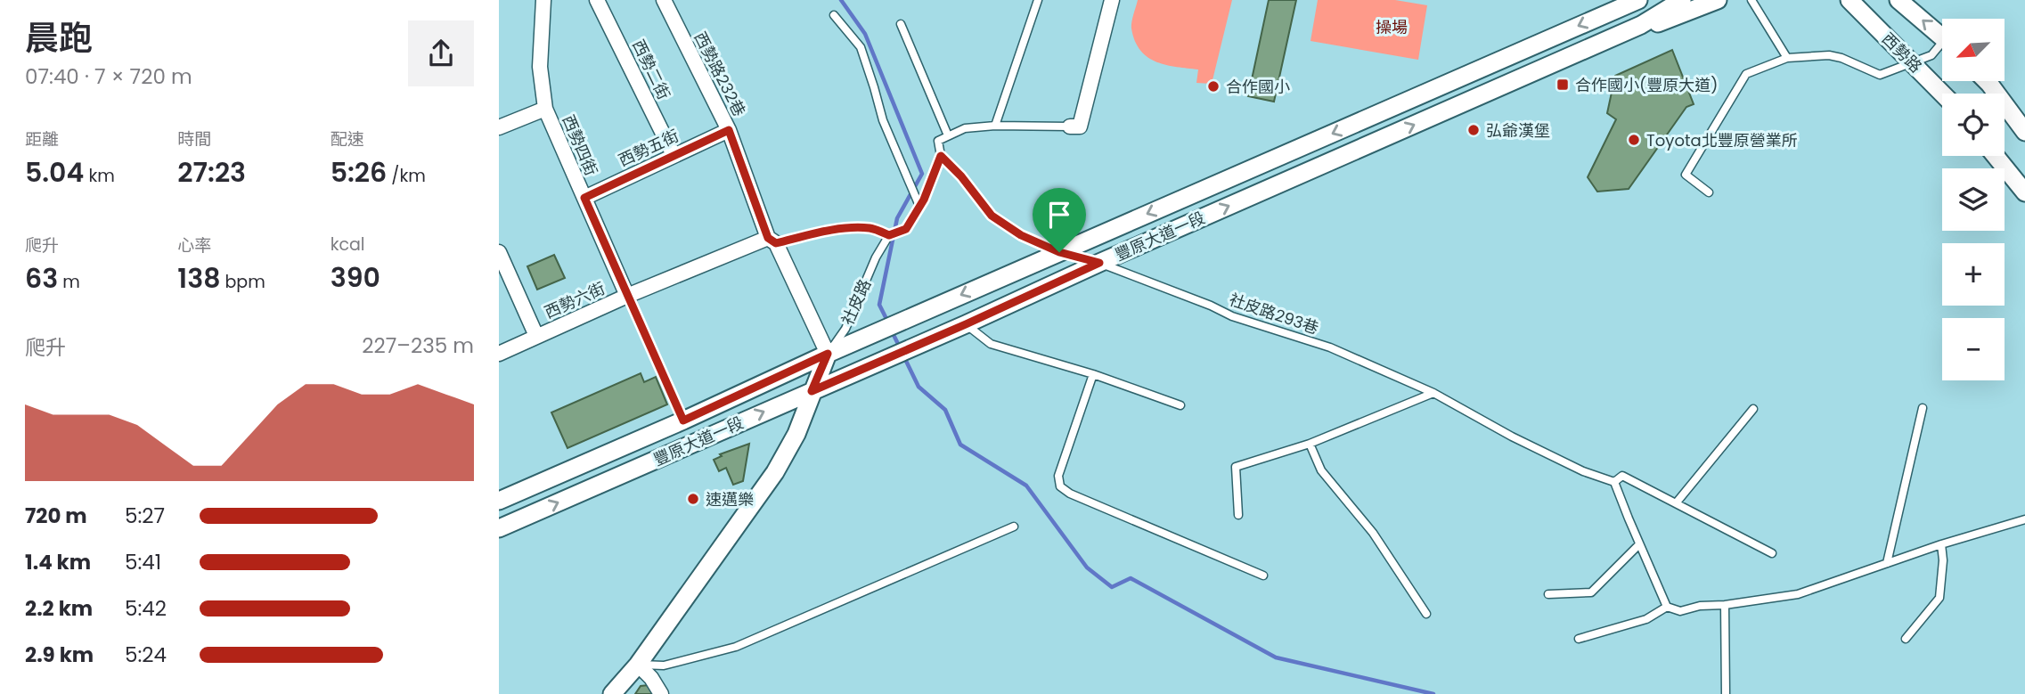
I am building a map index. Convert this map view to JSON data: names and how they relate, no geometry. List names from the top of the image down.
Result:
{
  "streets": {
    "street": [
      "西勢路",
      "西勢二街",
      "西勢路232巷",
      "西勢四街",
      "西勢五街",
      "豐原大道一段",
      "西勢六街",
      "社皮路"
    ],
    "lane": ["社皮路293巷"]
  },
  "crossings": [
    ["西勢二街", "西勢五街"],
    ["西勢路232巷", "西勢五街"],
    ["西勢路232巷", "豐原大道一段"],
    ["西勢路232巷", "西勢六街"],
    ["西勢路232巷", "社皮路"],
    ["西勢四街", "西勢五街"],
    ["西勢四街", "西勢六街"],
    ["豐原大道一段", "社皮路"],
    ["豐原大道一段", "社皮路293巷"],
    ["社皮路", "社皮路293巷"]
  ],
  "parks": ["操場"],
  "places": {
    "transit": ["合作國小(豐原大道)"],
    "other": [
      "合作國小",
      "弘爺漢堡",
      "Toyota北豐原營業所",
      "速邁樂"
    ]
  },
  "north": "bottom left",
  "page": {
    "heading": ["晨跑", "07:40 · 7 × 720 m"],
    "map_buttons": ["+", "−"],
    "stats": [
      ["距離", "5.04 km"],
      ["時間", "27:23"],
      ["配速", "5:26 /km"],
      ["爬升", "63 m"],
      ["心率", "138 bpm"],
      ["kcal", "390"]
    ],
    "chart": ["爬升", "227–235 m"],
    "list": [
      {
        "name": "720 m",
        "note": "5:27"
      },
      {
        "name": "1.4 km",
        "note": "5:41"
      },
      {
        "name": "2.2 km",
        "note": "5:42"
      },
      {
        "name": "2.9 km",
        "note": "5:24"
      }
    ]
  }
}
